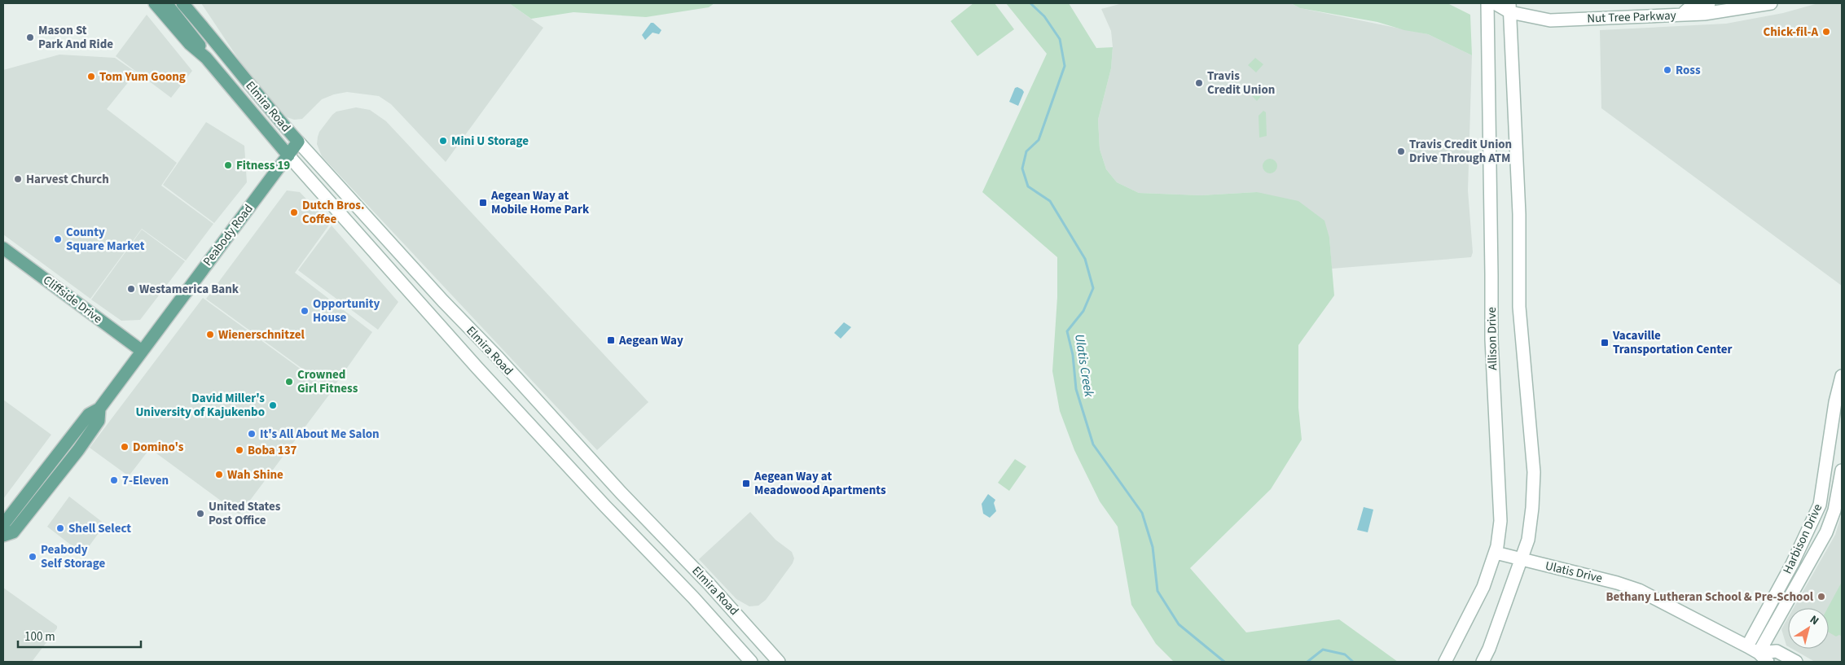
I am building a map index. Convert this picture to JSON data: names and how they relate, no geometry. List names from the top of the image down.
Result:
{
  "streets": {
    "main road": [
      "Nut Tree Parkway",
      "Elmira Road",
      "Peabody Road",
      "Cliffside Drive",
      "Allison Drive",
      "Harbison Drive",
      "Ulatis Drive"
    ]
  },
  "crossings": [
    ["Elmira Road", "Peabody Road"],
    ["Peabody Road", "Cliffside Drive"],
    ["Allison Drive", "Ulatis Drive"],
    ["Harbison Drive", "Ulatis Drive"]
  ],
  "water": ["Ulatis Creek"],
  "places": {
    "other": [
      "Chick-fil-A",
      "Mason St Park And Ride",
      "Ross",
      "Tom Yum Goong",
      "Travis Credit Union",
      "Mini U Storage",
      "Travis Credit Union Drive Through ATM",
      "Fitness 19",
      "Harvest Church",
      "Dutch Bros. Coffee",
      "County Square Market",
      "Westamerica Bank",
      "Opportunity House",
      "Wienerschnitzel",
      "Crowned Girl Fitness",
      "David Miller's University of Kajukenbo",
      "It's All About Me Salon",
      "Domino's",
      "Boba 137",
      "Wah Shine",
      "7-Eleven",
      "United States Post Office",
      "Shell Select",
      "Peabody Self Storage",
      "Bethany Lutheran School & Pre-School"
    ],
    "transit": [
      "Aegean Way at Mobile Home Park",
      "Aegean Way",
      "Vacaville Transportation Center",
      "Aegean Way at Meadowood Apartments"
    ]
  },
  "scale_bar": "100 m",
  "north": "top right"
}
